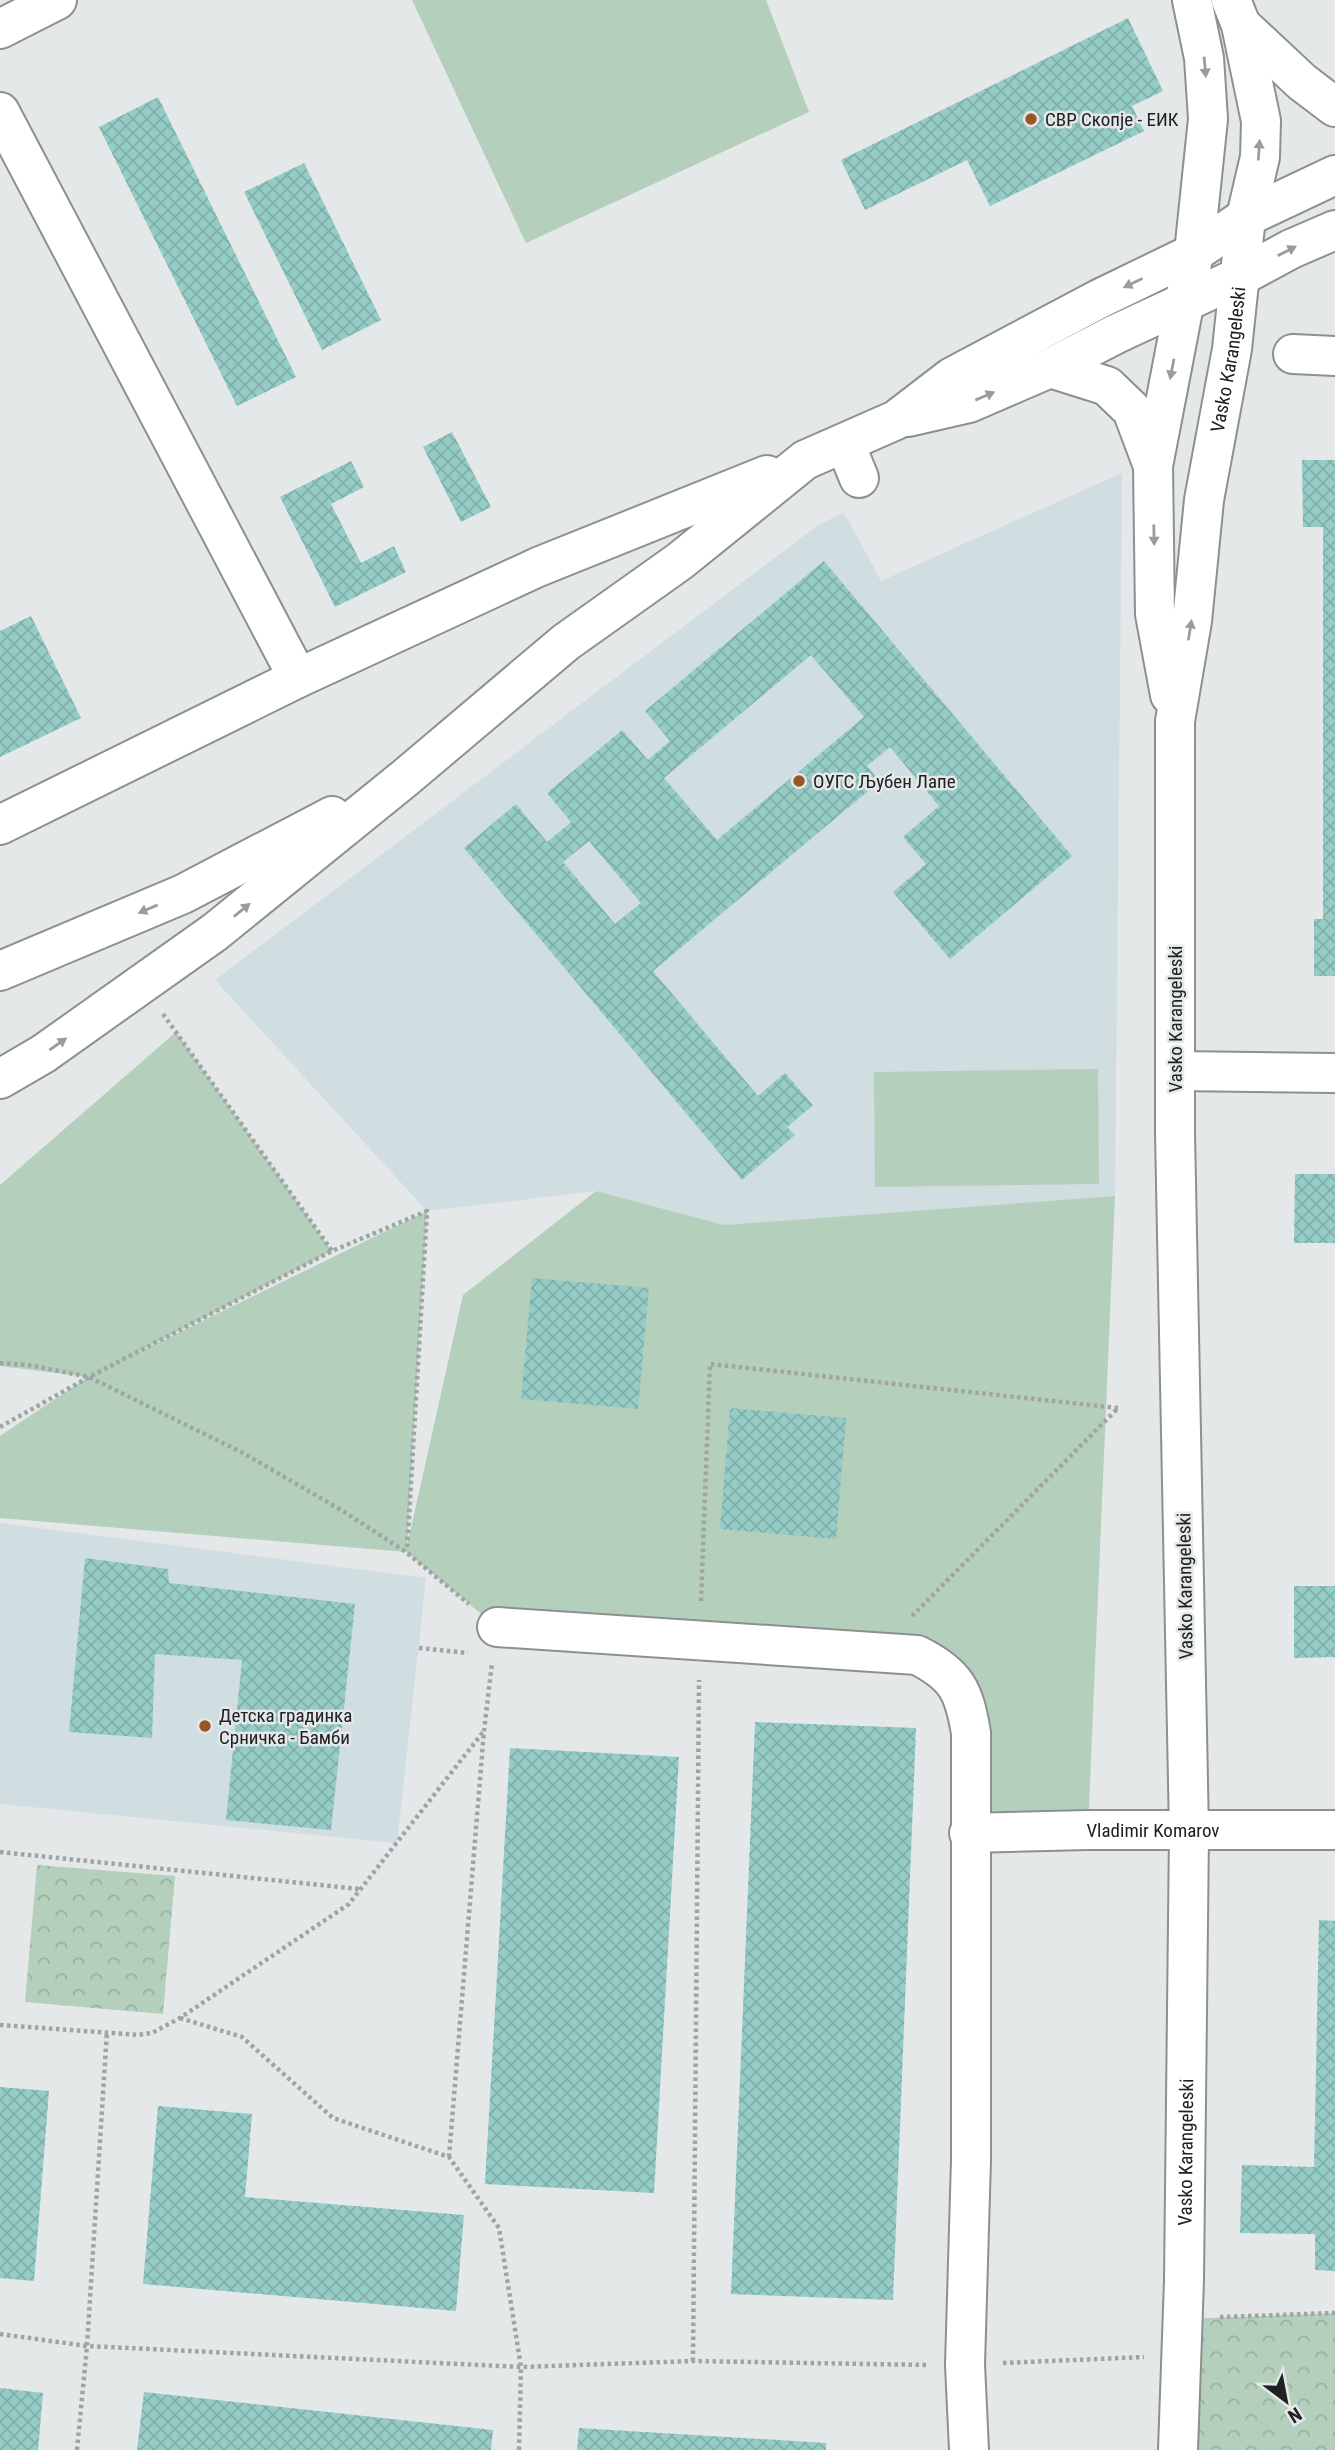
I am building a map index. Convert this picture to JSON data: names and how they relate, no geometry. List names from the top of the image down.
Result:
{
  "streets": {
    "street": ["Vasko Karangeleski", "Vladimir Komarov"]
  },
  "crossings": [
    ["Vasko Karangeleski", "Vladimir Komarov"]
  ],
  "places": ["СВР Скопје - ЕИК", "ОУГС Љубен Лапе", "Детска градинка Срничка - Бамби"],
  "north": "bottom right"
}
